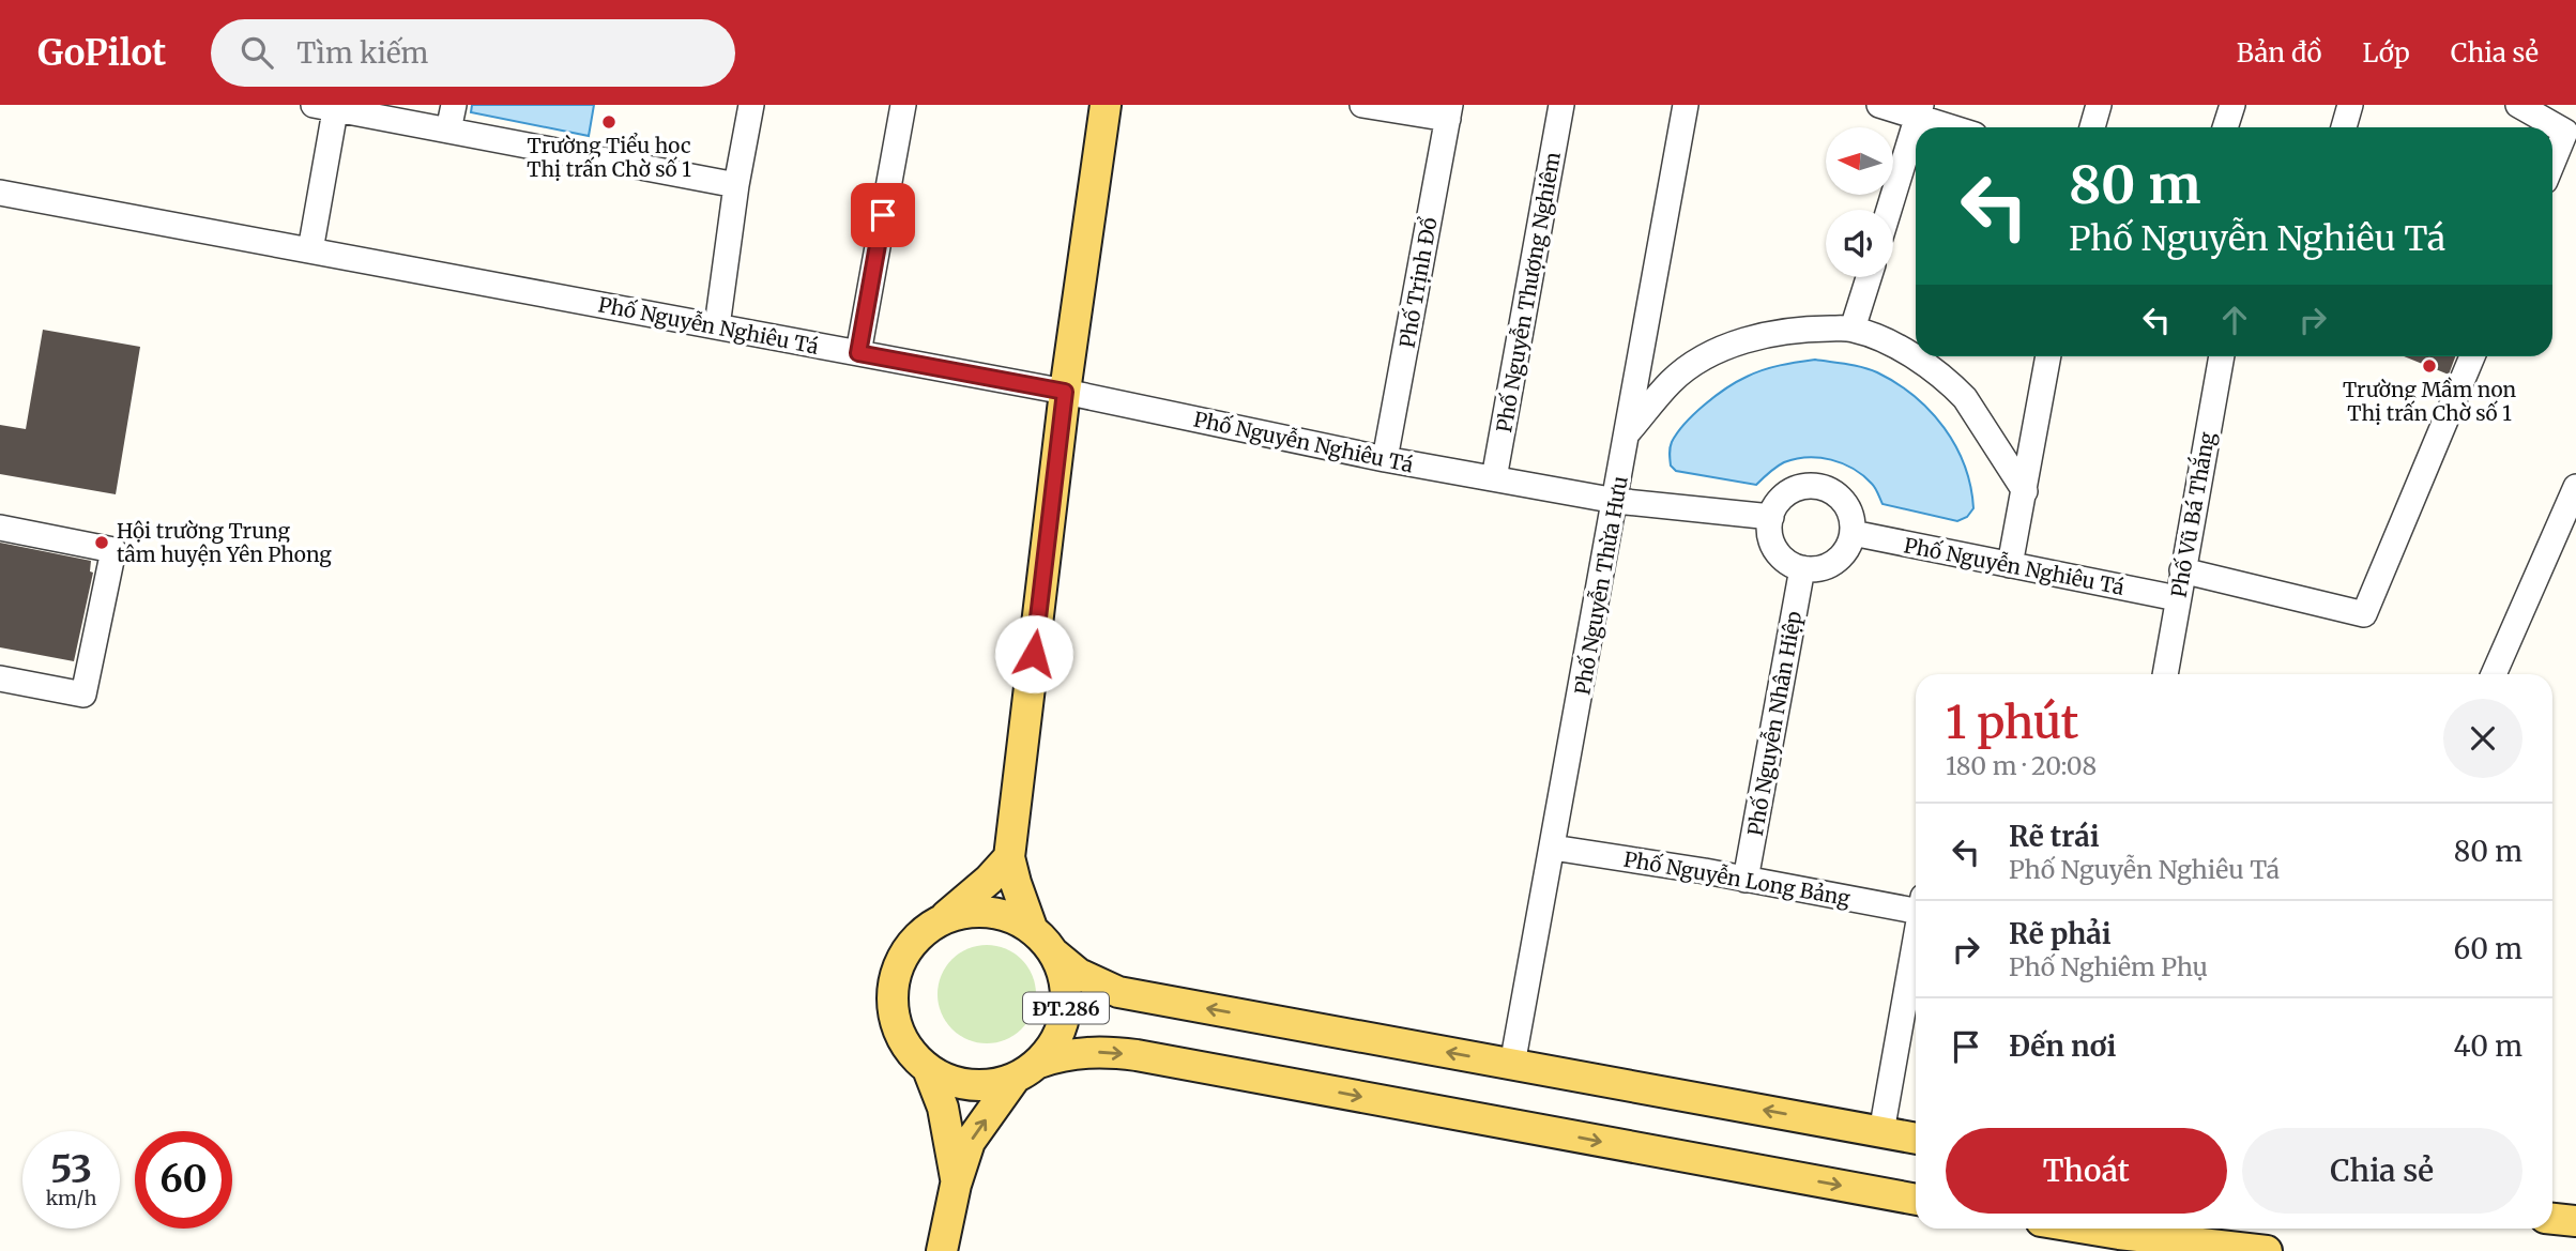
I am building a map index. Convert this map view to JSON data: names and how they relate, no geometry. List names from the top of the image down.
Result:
{
  "streets": {
    "main road": ["ĐT.286"],
    "street": [
      "Phố Trịnh Đổ",
      "Phố Nguyễn Thượng Nghiêm",
      "Phố Nguyễn Nghiêu Tá",
      "Phố Vũ Bá Thắng",
      "Phố Nguyễn Thừa Hưu",
      "Phố Nguyễn Nhân Hiệp",
      "Phố Nguyễn Long Bảng"
    ]
  },
  "crossings": [
    ["Phố Trịnh Đổ", "Phố Nguyễn Nghiêu Tá"],
    ["Phố Nguyễn Thượng Nghiêm", "Phố Nguyễn Nghiêu Tá"],
    ["Phố Nguyễn Nghiêu Tá", "Phố Vũ Bá Thắng"],
    ["Phố Nguyễn Nghiêu Tá", "Phố Nguyễn Thừa Hưu"],
    ["Phố Nguyễn Nghiêu Tá", "Phố Nguyễn Nhân Hiệp"],
    ["Phố Nguyễn Nghiêu Tá", "ĐT.286"],
    ["Phố Nguyễn Thừa Hưu", "Phố Nguyễn Long Bảng"],
    ["Phố Nguyễn Nhân Hiệp", "Phố Nguyễn Long Bảng"]
  ],
  "places": ["Trường Tiểu học Thị trấn Chờ số 1", "Trường Mầm non Thị trấn Chờ số 1", "Hội trường Trung tâm huyện Yên Phong"],
  "north": "left",
  "page": {
    "header": "GoPilot",
    "search": "Tìm kiếm",
    "nav": ["Bản đồ", "Lớp", "Chia sẻ"],
    "turn": ["80 m", "Phố Nguyễn Nghiêu Tá"],
    "heading": ["1 phút", "180 m · 20:08"],
    "list": [
      {
        "name": "Rẽ trái",
        "note": "Phố Nguyễn Nghiêu Tá",
        "value": "80 m"
      },
      {
        "name": "Rẽ phải",
        "note": "Phố Nghiêm Phụ",
        "value": "60 m"
      },
      {
        "name": "Đến nơi",
        "value": "40 m"
      }
    ],
    "buttons": ["Thoát", "Chia sẻ"],
    "speed": "53 km/h",
    "limit": "60"
  }
}
